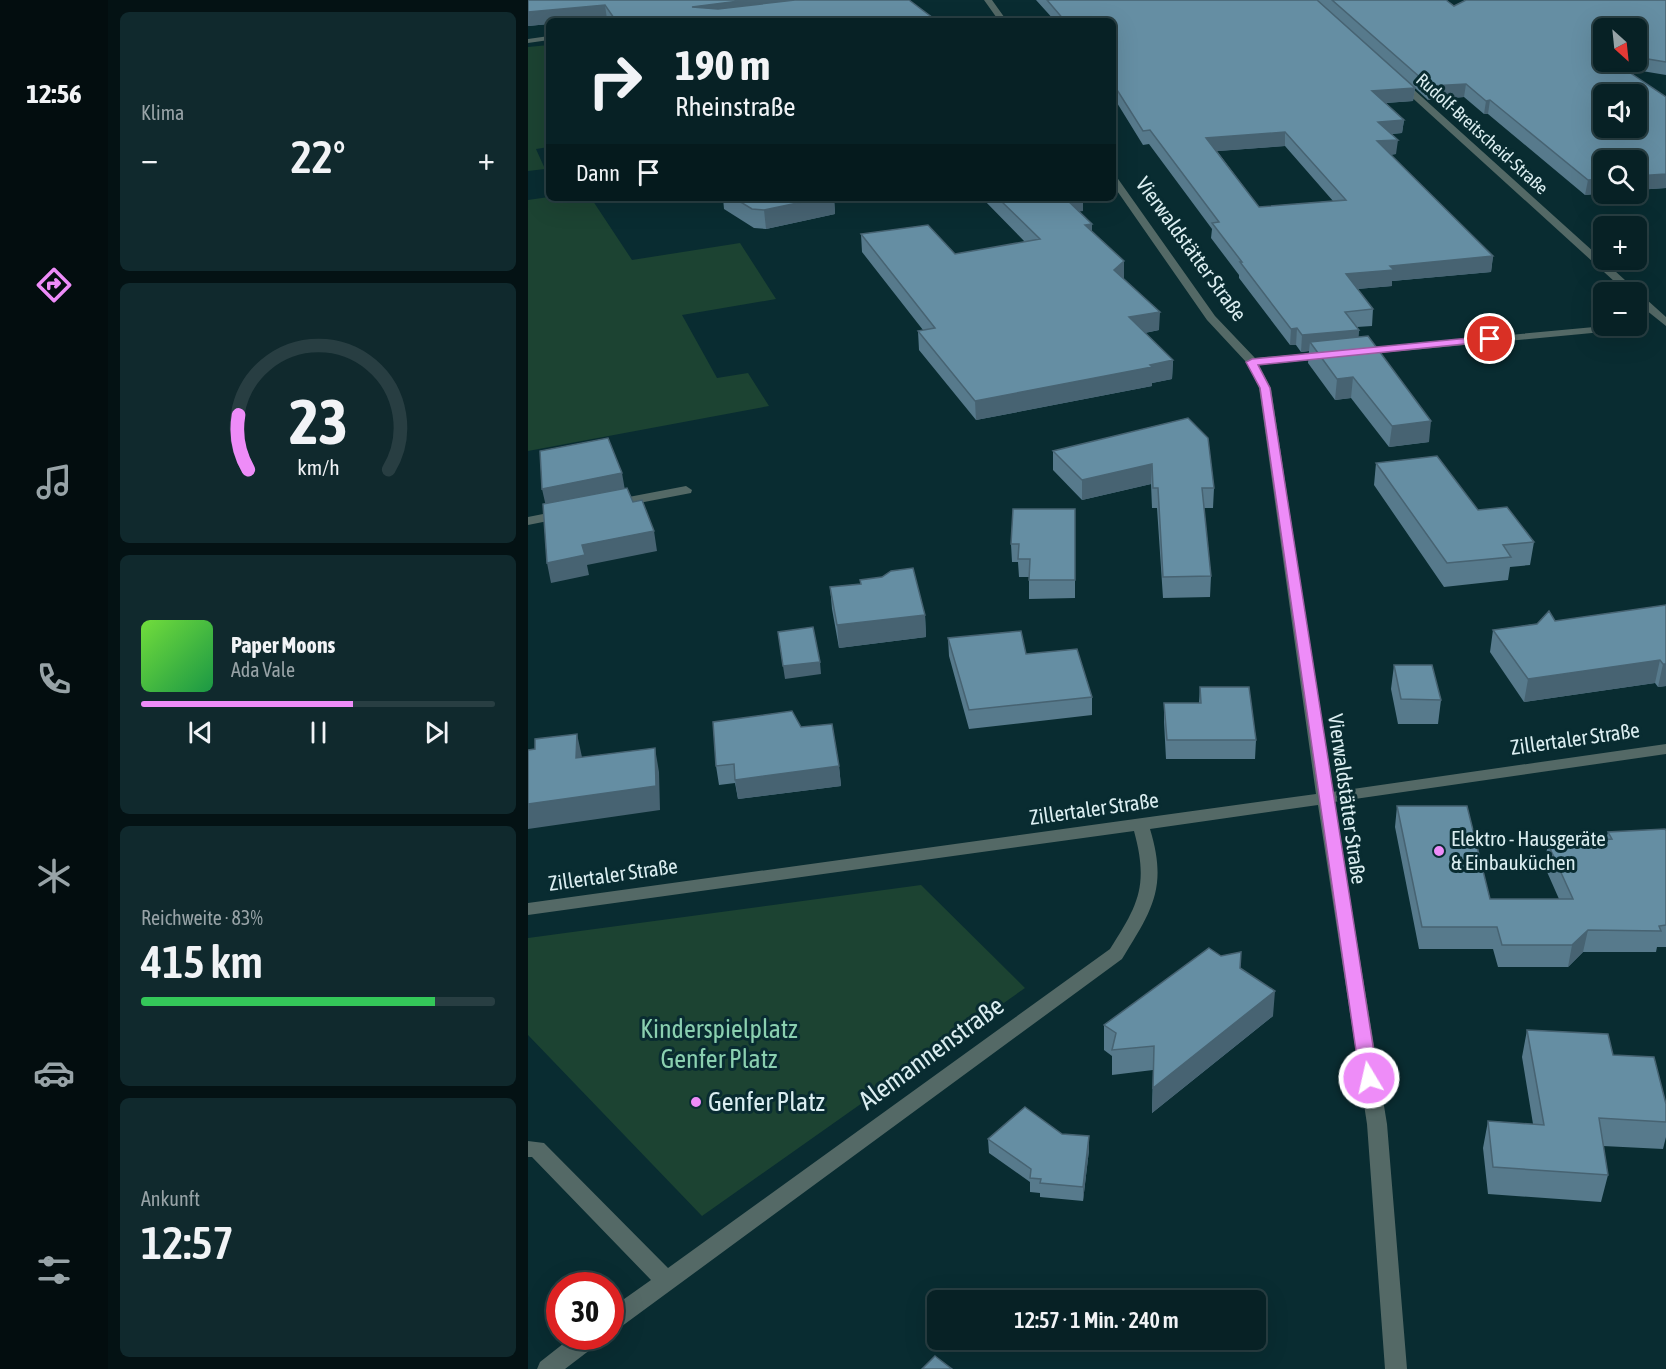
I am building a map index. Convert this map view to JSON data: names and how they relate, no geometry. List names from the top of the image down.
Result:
{
  "streets": {
    "street": [
      "Rudolf-Breitscheid-Straße",
      "Vierwaldstätter Straße",
      "Zillertaler Straße",
      "Alemannenstraße"
    ]
  },
  "crossings": [
    ["Vierwaldstätter Straße", "Zillertaler Straße"],
    ["Zillertaler Straße", "Alemannenstraße"]
  ],
  "parks": ["Kinderspielplatz Genfer Platz"],
  "places": ["Elektro - Hausgeräte & Einbauküchen", "Genfer Platz"],
  "north": "bottom right",
  "page": {
    "tabs": "12:56",
    "tile": [
      "Klima",
      ["Reichweite · 83%", "415 km"],
      ["Ankunft", "12:57"]
    ],
    "map_buttons": ["+", "−"],
    "turn": ["190 m", "Rheinstraße"],
    "heat": ["−", "22°", "+"],
    "then": "Dann",
    "song": ["Paper Moons", "Ada Vale"],
    "limit": "30",
    "trip": "12:57 · 1 Min. · 240 m",
    "gauge": ["23", "km/h"]
  }
}
